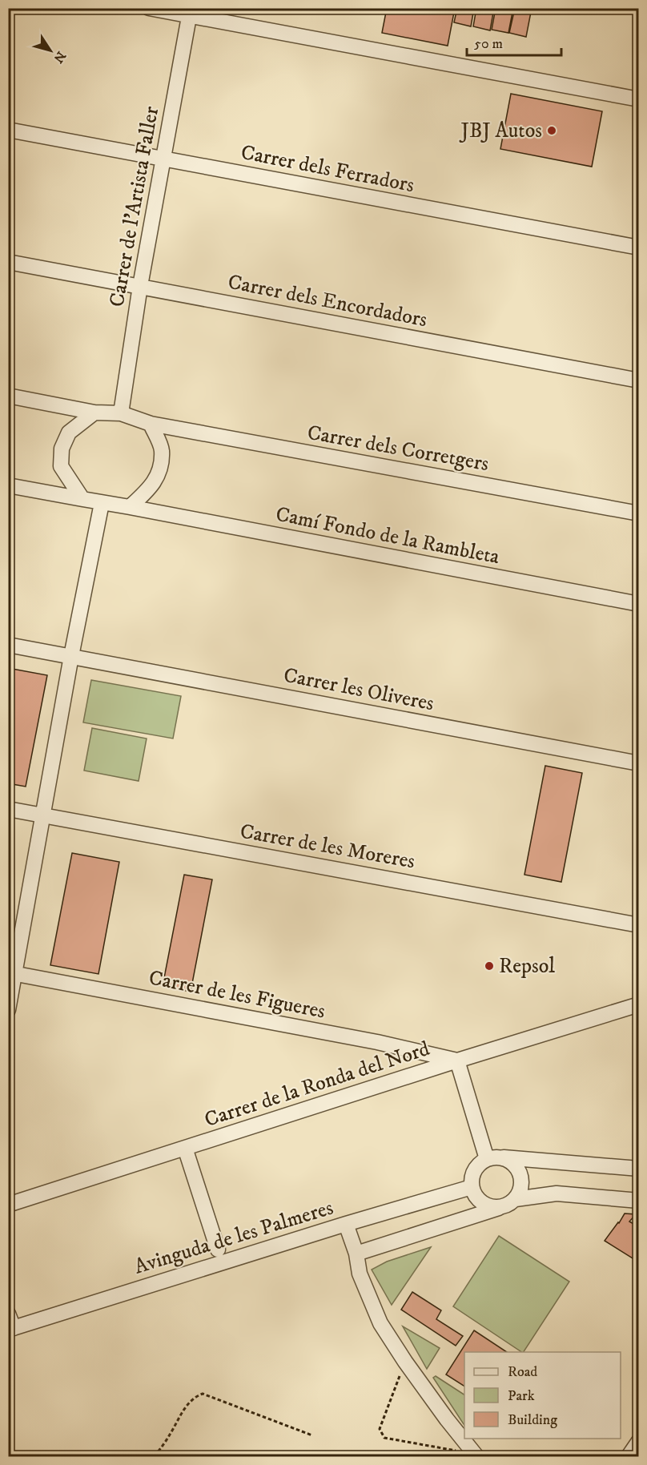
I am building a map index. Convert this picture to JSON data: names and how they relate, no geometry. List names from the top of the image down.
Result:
{
  "streets": {
    "street": [
      "Carrer dels Ferradors",
      "Carrer de l'Artista Faller",
      "Carrer dels Encordadors",
      "Carrer dels Corretgers",
      "Camí Fondo de la Rambleta",
      "Carrer les Oliveres",
      "Carrer de les Moreres",
      "Carrer de les Figueres",
      "Carrer de la Ronda del Nord",
      "Avinguda de les Palmeres"
    ]
  },
  "crossings": [
    ["Carrer dels Ferradors", "Carrer de l'Artista Faller"],
    ["Carrer de l'Artista Faller", "Carrer dels Encordadors"],
    ["Carrer de l'Artista Faller", "Carrer dels Corretgers"],
    ["Carrer de l'Artista Faller", "Camí Fondo de la Rambleta"],
    ["Carrer dels Corretgers", "Camí Fondo de la Rambleta"],
    ["Carrer de les Figueres", "Carrer de la Ronda del Nord"]
  ],
  "places": ["JBJ Autos", "Repsol"],
  "legend": ["Road", "Park", "Building"],
  "scale_bar": "50 m",
  "north": "bottom right"
}
